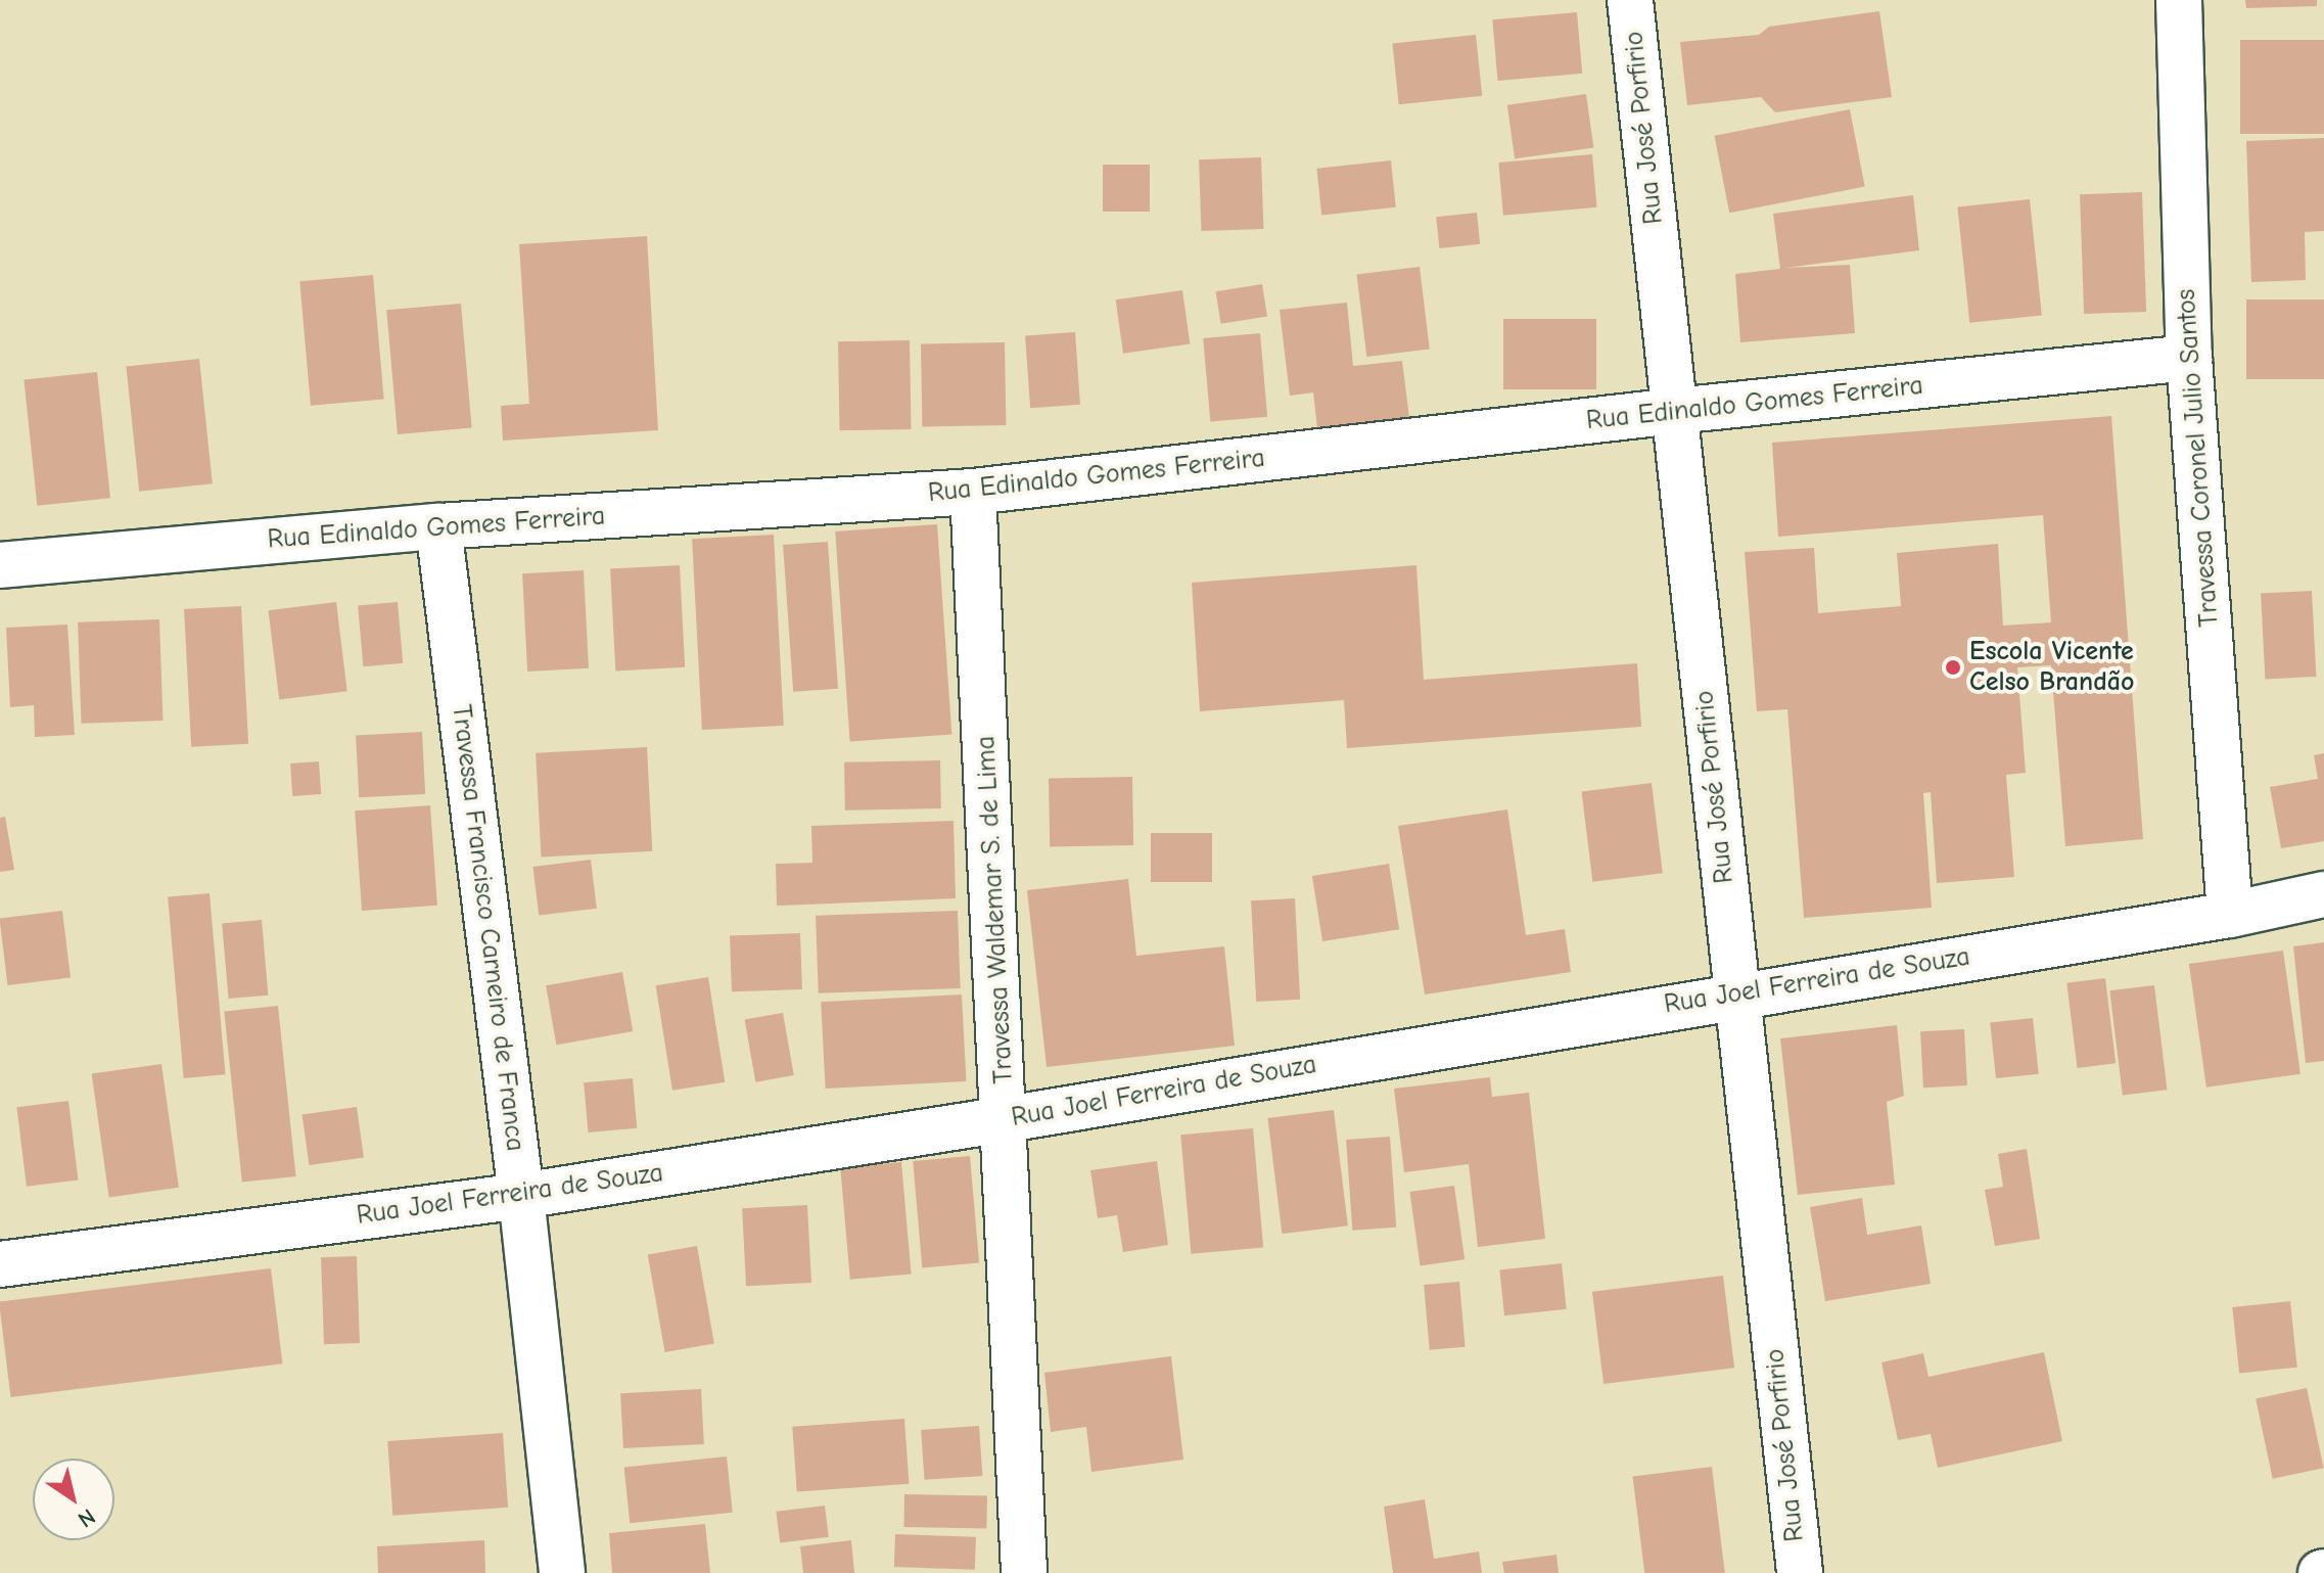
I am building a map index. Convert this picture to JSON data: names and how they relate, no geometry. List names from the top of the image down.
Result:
{
  "streets": {
    "street": [
      "Rua José Porfirio",
      "Rua Edinaldo Gomes Ferreira",
      "Travessa Coronel Julio Santos",
      "Travessa Waldemar S. de Lima",
      "Travessa Francisco Carneiro de Franca",
      "Rua Joel Ferreira de Souza"
    ]
  },
  "crossings": [
    ["Rua José Porfirio", "Rua Edinaldo Gomes Ferreira"],
    ["Rua José Porfirio", "Rua Joel Ferreira de Souza"],
    ["Rua Edinaldo Gomes Ferreira", "Travessa Coronel Julio Santos"],
    ["Rua Edinaldo Gomes Ferreira", "Travessa Waldemar S. de Lima"],
    ["Rua Edinaldo Gomes Ferreira", "Travessa Francisco Carneiro de Franca"],
    ["Travessa Coronel Julio Santos", "Rua Joel Ferreira de Souza"],
    ["Travessa Waldemar S. de Lima", "Rua Joel Ferreira de Souza"],
    ["Travessa Francisco Carneiro de Franca", "Rua Joel Ferreira de Souza"]
  ],
  "places": ["Escola Vicente Celso Brandão"],
  "north": "bottom right"
}
